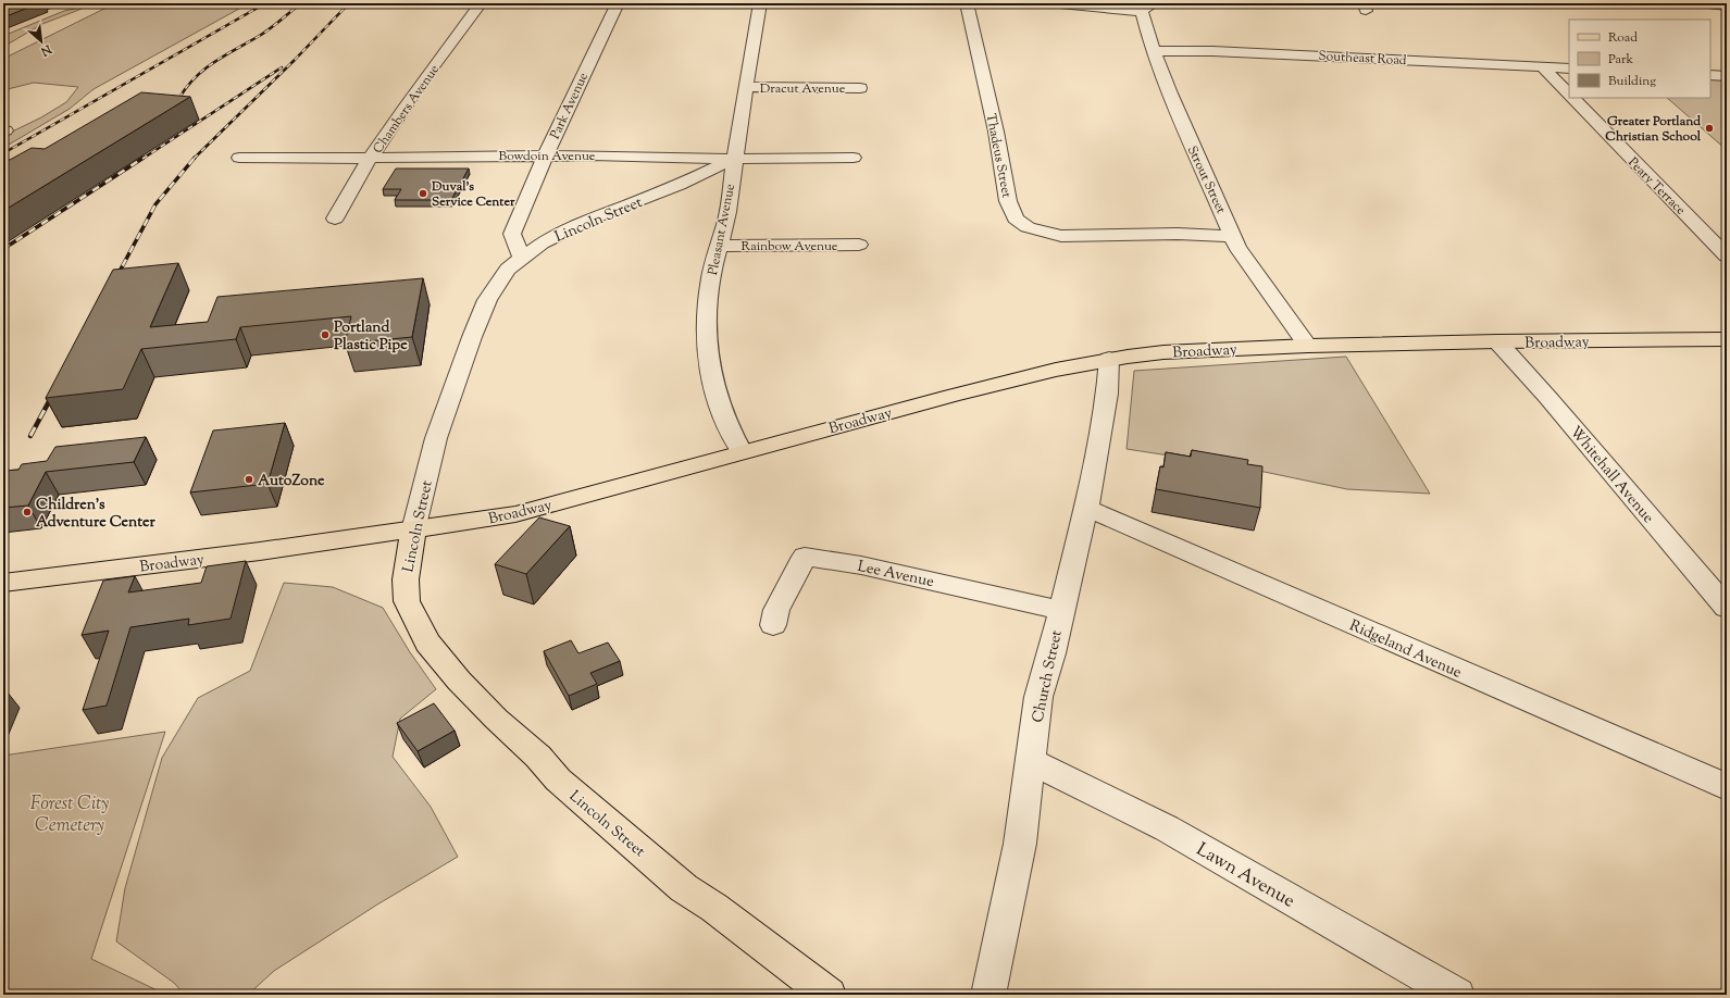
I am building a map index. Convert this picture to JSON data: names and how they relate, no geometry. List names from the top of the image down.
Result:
{
  "streets": {
    "main road": ["Lincoln Street", "Broadway"],
    "street": [
      "Southeast Road",
      "Dracut Avenue",
      "Park Avenue",
      "Chambers Avenue",
      "Bowdoin Avenue",
      "Thadeus Street",
      "Strout Street",
      "Peary Terrace",
      "Pleasant Avenue",
      "Rainbow Avenue",
      "Whitehall Avenue",
      "Lee Avenue",
      "Ridgeland Avenue",
      "Church Street",
      "Lawn Avenue"
    ]
  },
  "crossings": [
    ["Southeast Road", "Strout Street"],
    ["Southeast Road", "Peary Terrace"],
    ["Dracut Avenue", "Pleasant Avenue"],
    ["Park Avenue", "Bowdoin Avenue"],
    ["Park Avenue", "Lincoln Street"],
    ["Chambers Avenue", "Bowdoin Avenue"],
    ["Bowdoin Avenue", "Lincoln Street"],
    ["Bowdoin Avenue", "Pleasant Avenue"],
    ["Thadeus Street", "Strout Street"],
    ["Strout Street", "Broadway"],
    ["Lincoln Street", "Pleasant Avenue"],
    ["Lincoln Street", "Broadway"],
    ["Pleasant Avenue", "Rainbow Avenue"],
    ["Pleasant Avenue", "Broadway"],
    ["Broadway", "Whitehall Avenue"],
    ["Broadway", "Church Street"],
    ["Lee Avenue", "Church Street"],
    ["Ridgeland Avenue", "Church Street"],
    ["Church Street", "Lawn Avenue"]
  ],
  "parks": ["Forest City Cemetery"],
  "places": [
    "Greater Portland Christian School",
    "Duval's Service Center",
    "Portland Plastic Pipe",
    "AutoZone",
    "Children's Adventure Center"
  ],
  "legend": ["Road", "Park", "Building"],
  "north": "bottom right"
}
